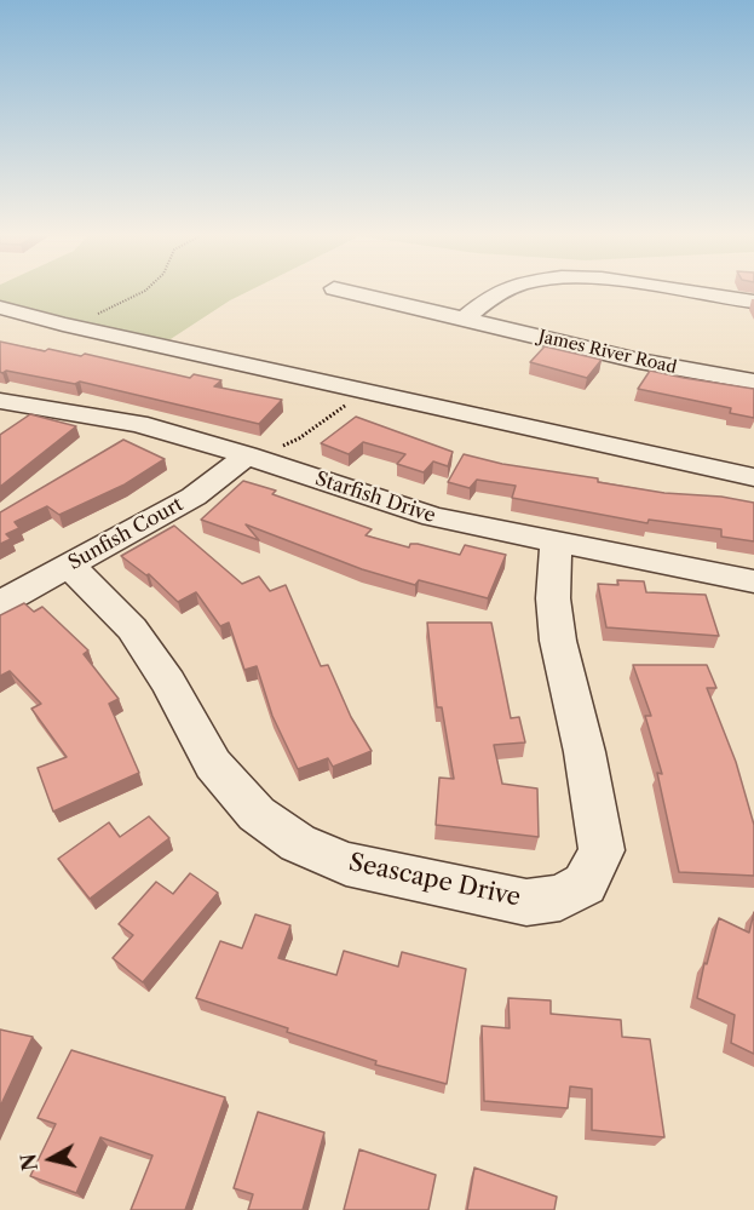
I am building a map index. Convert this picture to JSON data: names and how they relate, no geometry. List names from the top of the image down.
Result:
{
  "streets": {
    "street": [
      "James River Road",
      "Starfish Drive",
      "Sunfish Court",
      "Seascape Drive"
    ]
  },
  "crossings": [
    ["Starfish Drive", "Sunfish Court"],
    ["Starfish Drive", "Seascape Drive"],
    ["Sunfish Court", "Seascape Drive"]
  ],
  "north": "left"
}
